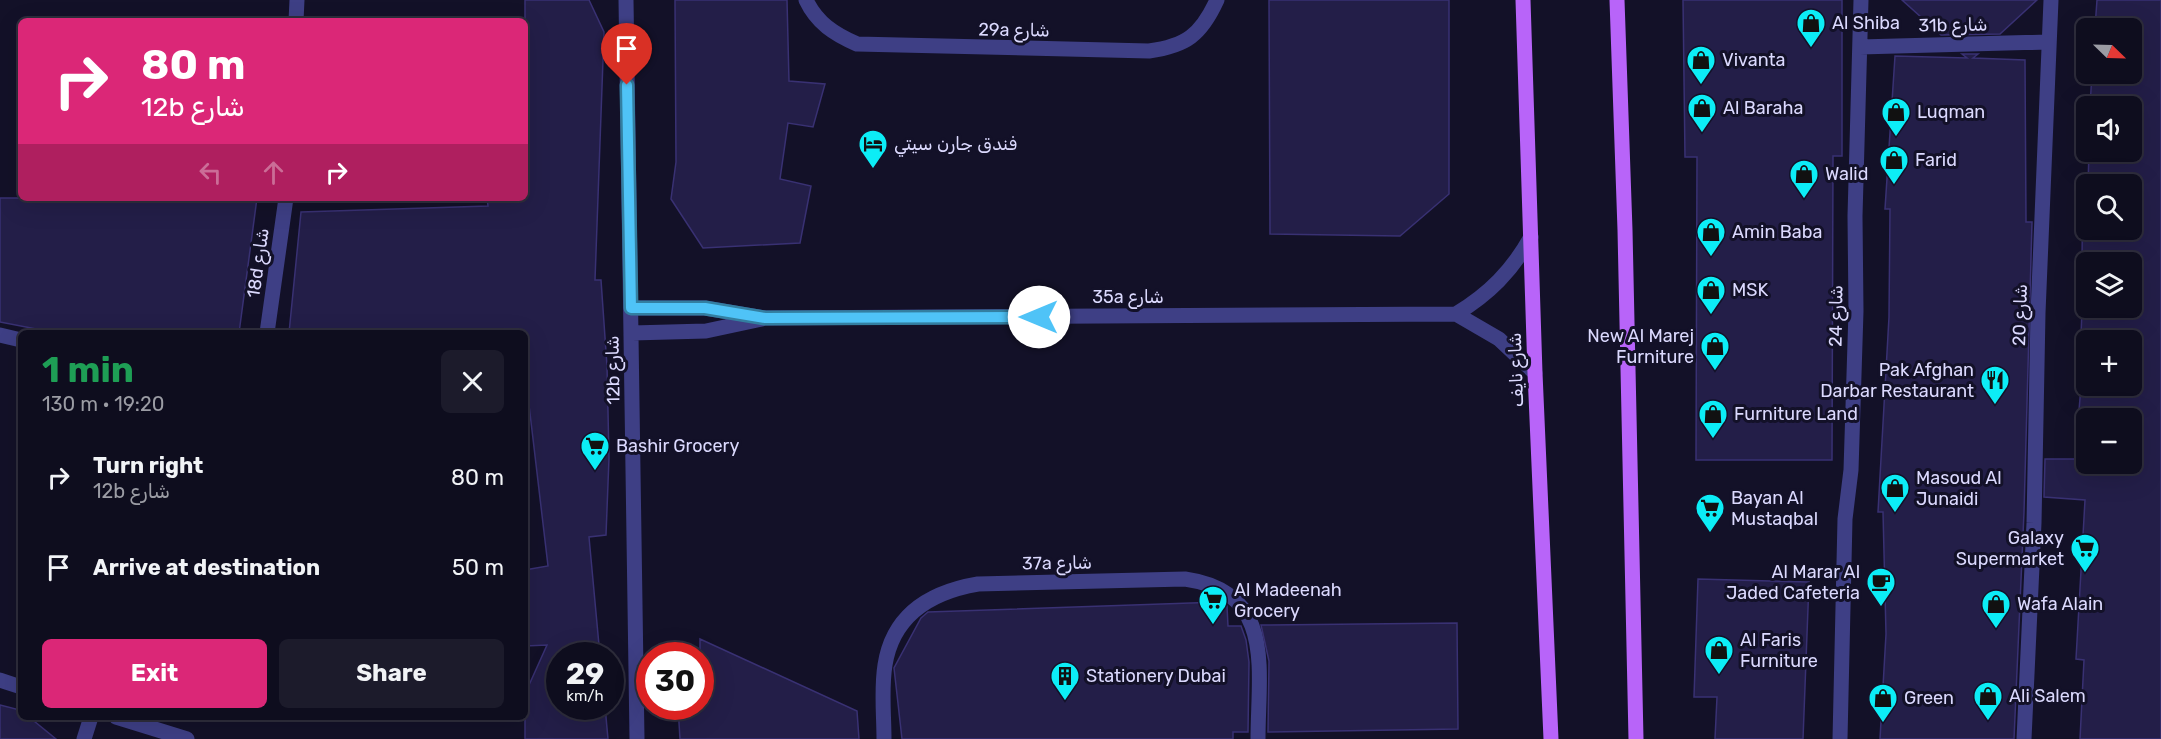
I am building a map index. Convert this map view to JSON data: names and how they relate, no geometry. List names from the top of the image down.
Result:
{
  "streets": {
    "main road": ["شارع نايف"],
    "street": [
      "31b شارع",
      "29a شارع",
      "18d شارع",
      "35a شارع",
      "شارع 20",
      "شارع 24",
      "12b شارع",
      "37a شارع"
    ]
  },
  "crossings": [
    ["31b شارع", "شارع 20"],
    ["31b شارع", "شارع 24"],
    ["35a شارع", "12b شارع"]
  ],
  "places": {
    "shop": [
      "Al Shiba",
      "Vivanta",
      "Al Baraha",
      "Luqman",
      "Farid",
      "Walid",
      "Amin Baba",
      "MSK",
      "New Al Marej Furniture",
      "Furniture Land",
      "Masoud Al Junaidi",
      "Wafa Alain",
      "Al Faris Furniture",
      "Ali Salem",
      "Green"
    ],
    "hotel": ["فندق جارن سيتي"],
    "restaurant": ["Pak Afghan Darbar Restaurant"],
    "supermarket": [
      "Bashir Grocery",
      "Bayan Al Mustaqbal",
      "Galaxy Supermarket",
      "Al Madeenah Grocery"
    ],
    "cafe": ["Al Marar Al Jaded Cafeteria"],
    "building": ["Stationery Dubai"]
  },
  "north": "bottom right",
  "page": {
    "map_buttons": ["+", "−"],
    "turn": ["80 m", "12b شارع"],
    "heading": ["1 min", "130 m · 19:20"],
    "list": [
      {
        "name": "Turn right",
        "note": "12b شارع",
        "value": "80 m"
      },
      {
        "name": "Arrive at destination",
        "value": "50 m"
      }
    ],
    "buttons": ["Exit", "Share"],
    "speed": "29 km/h",
    "limit": "30"
  }
}
